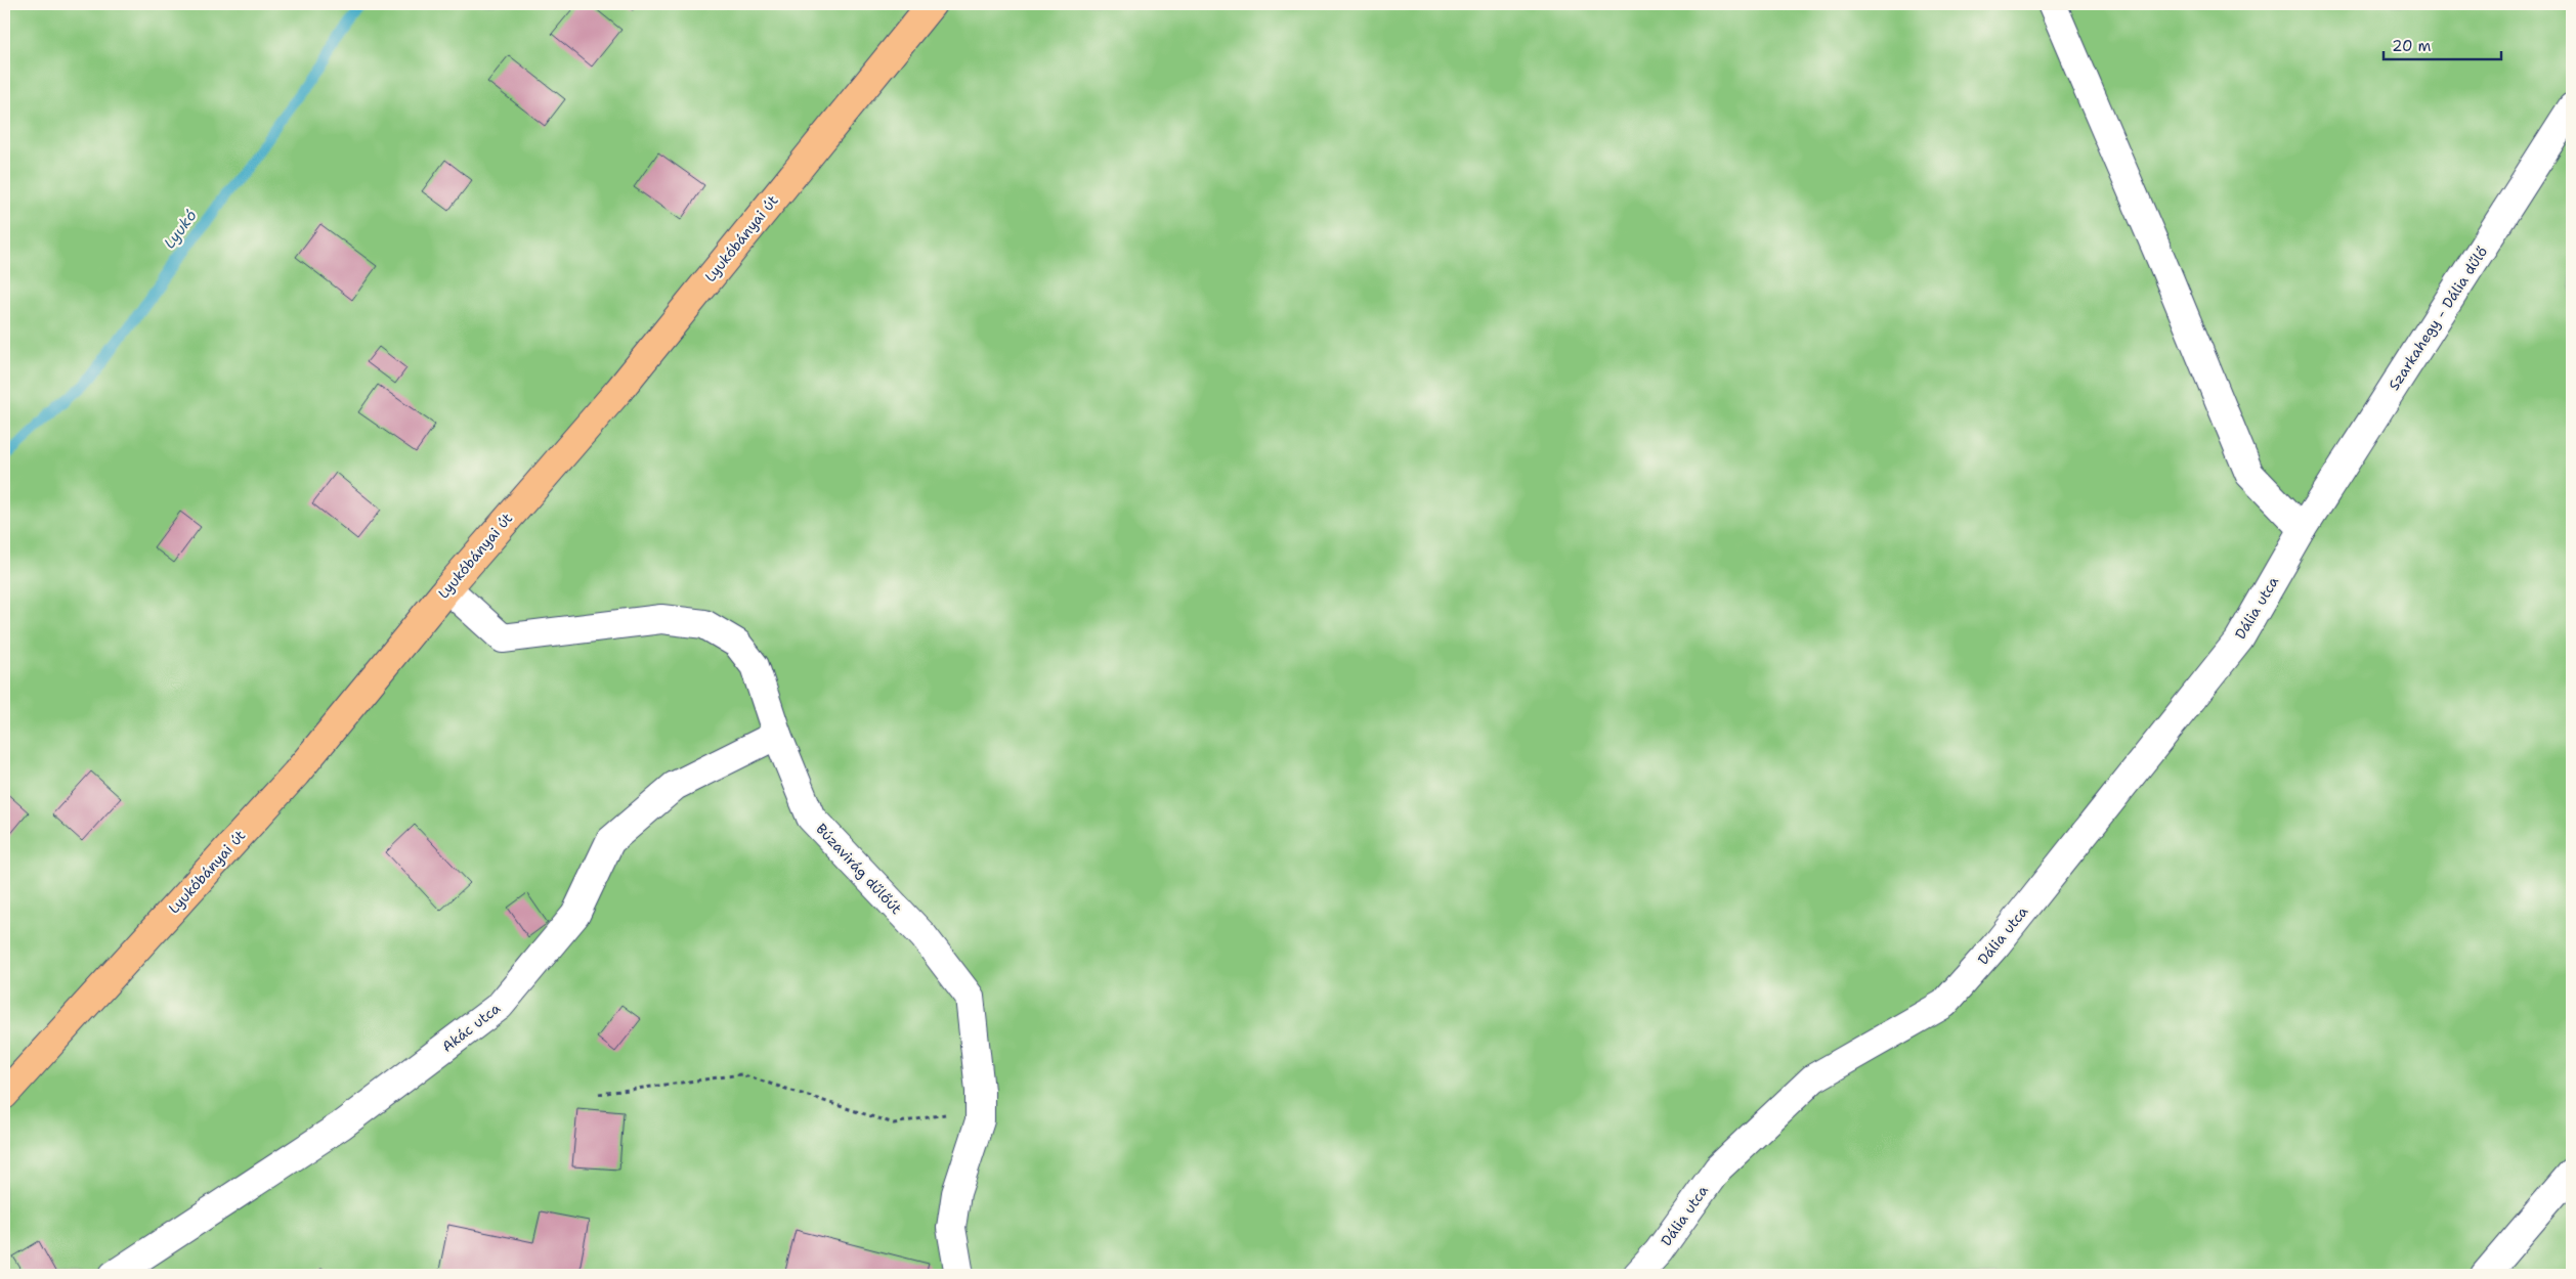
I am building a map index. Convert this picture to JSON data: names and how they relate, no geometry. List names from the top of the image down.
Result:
{
  "streets": {
    "main road": ["Lyukóbányai út"],
    "street": [
      "Szarkahegy - Dália dűlő",
      "Dália utca",
      "Búzavirág dűlőút",
      "Akác utca"
    ]
  },
  "crossings": [
    ["Lyukóbányai út", "Búzavirág dűlőút"],
    ["Szarkahegy - Dália dűlő", "Dália utca"],
    ["Búzavirág dűlőút", "Akác utca"]
  ],
  "water": ["Lyukó"],
  "scale_bar": "20 m"
}
